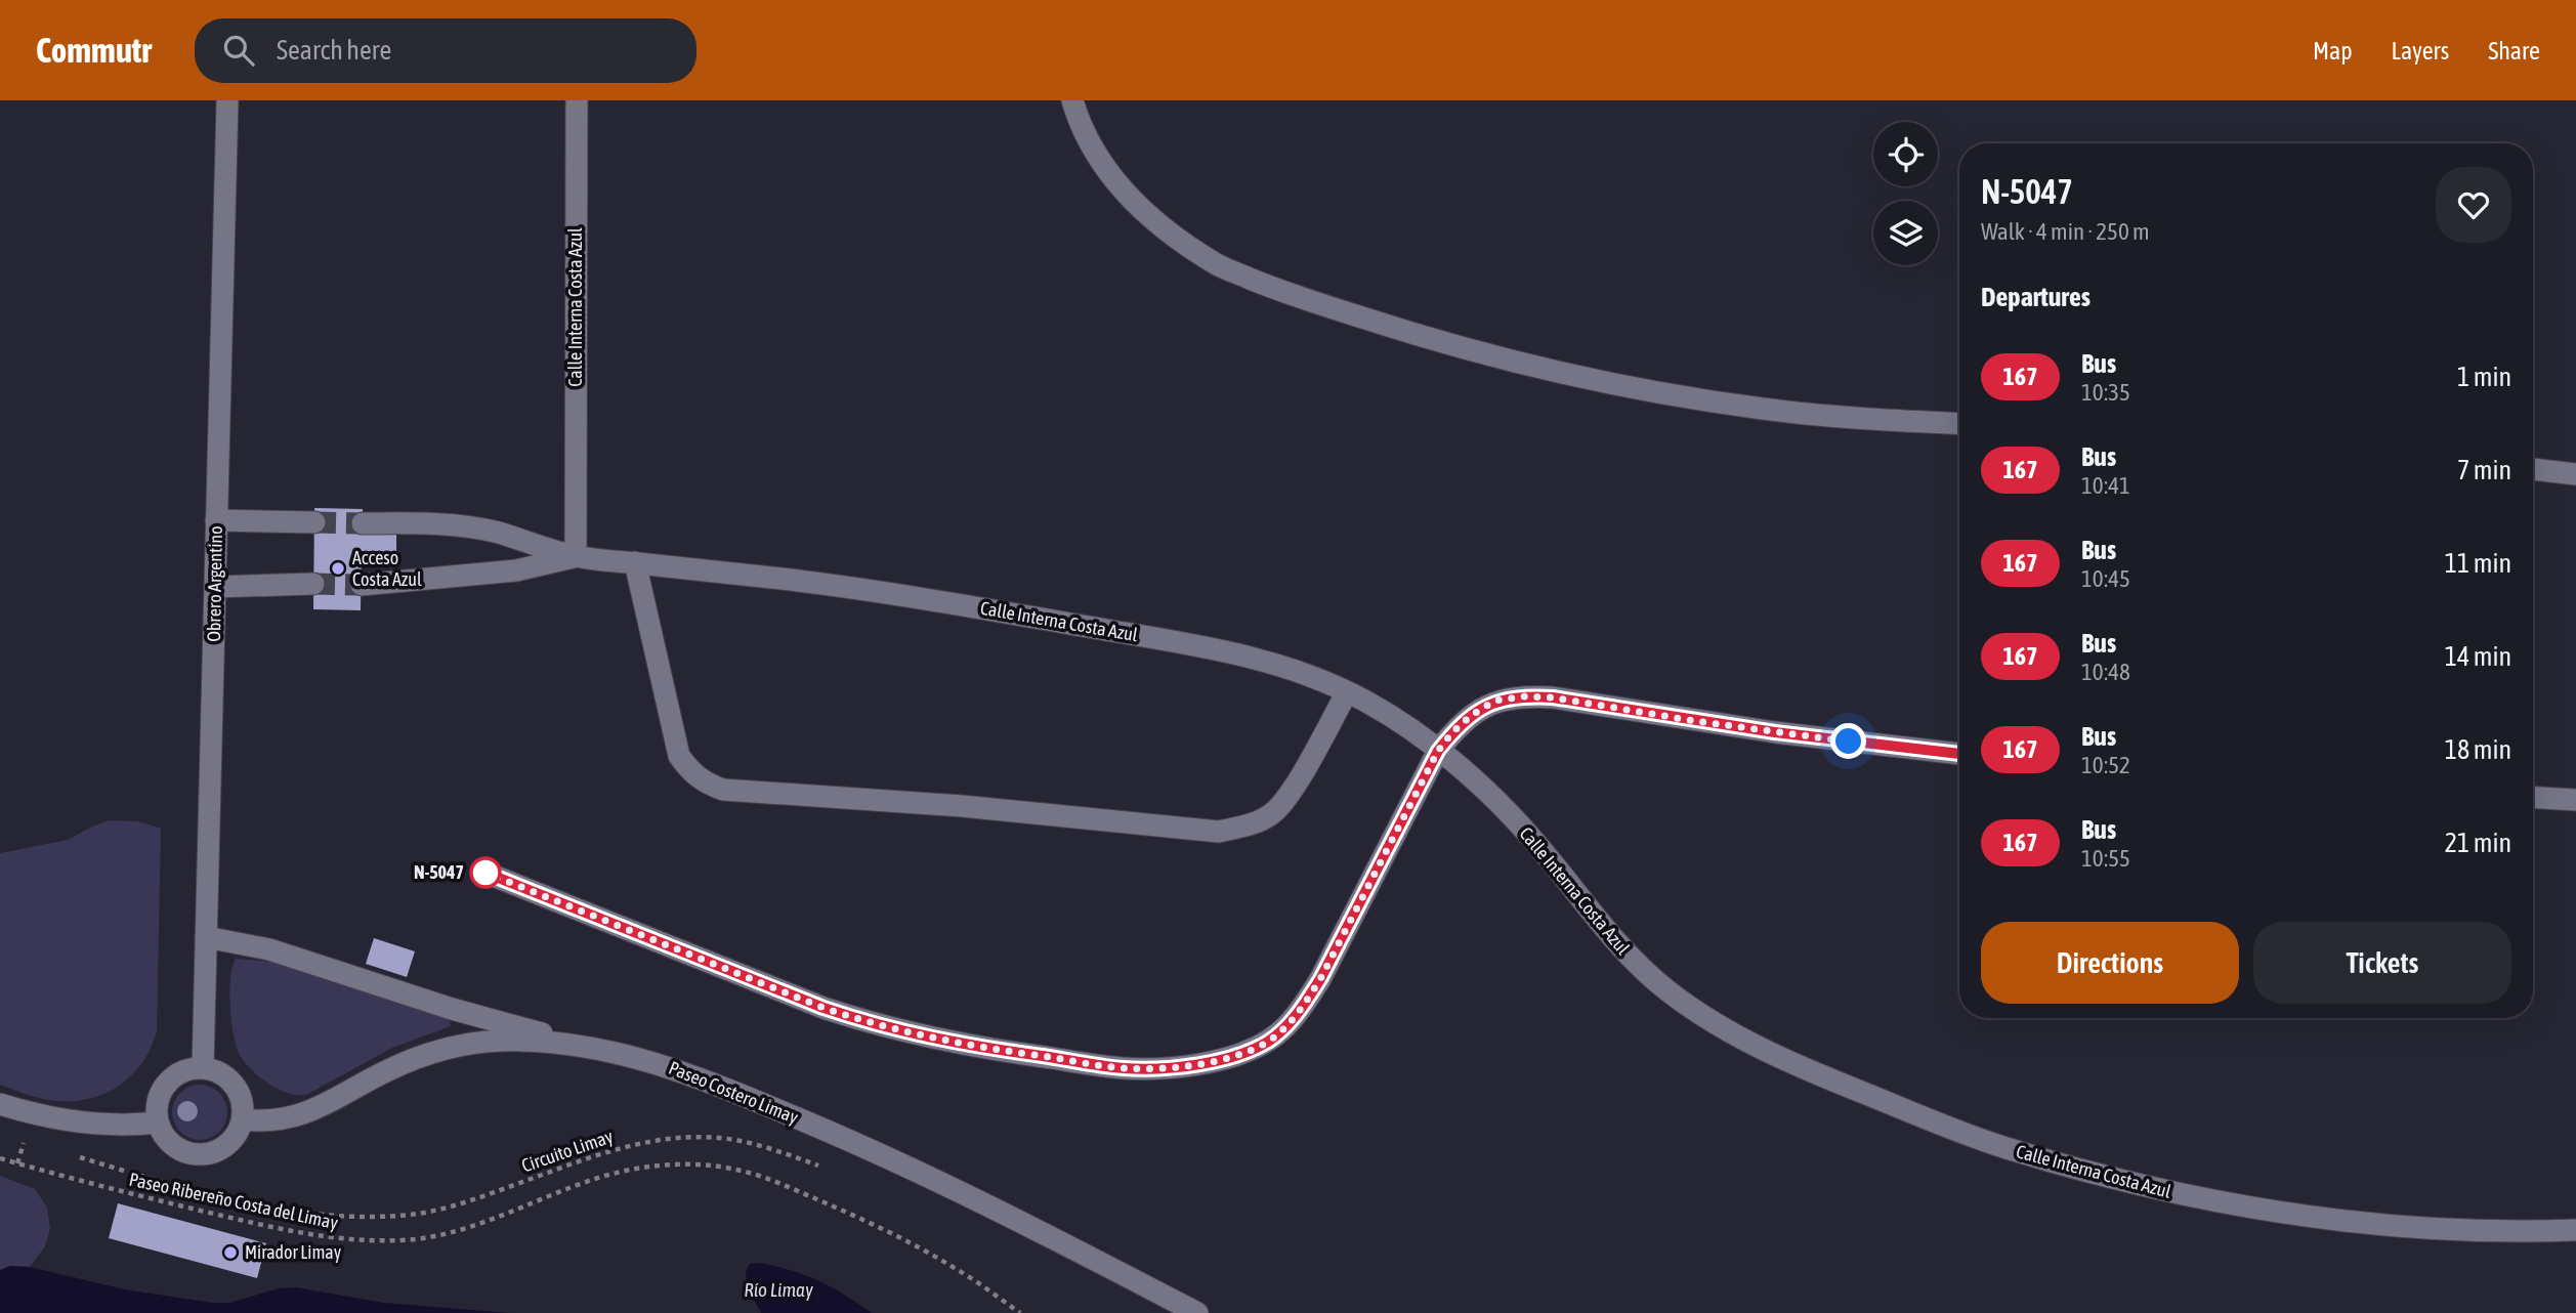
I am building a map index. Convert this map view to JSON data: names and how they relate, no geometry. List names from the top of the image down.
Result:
{
  "streets": {
    "street": ["Calle Interna Costa Azul", "Obrero Argentino", "Paseo Costero Limay"],
    "path": ["Circuito Limay", "Paseo Ribereño Costa del Limay"]
  },
  "crossings": [
    ["Obrero Argentino", "Paseo Costero Limay"]
  ],
  "water": ["Río Limay"],
  "places": ["Acceso Costa Azul", "N-5047", "Mirador Limay"],
  "lines": ["bus line 167"],
  "page": {
    "header": "Commutr",
    "search": "Search here",
    "nav": ["Map", "Layers", "Share"],
    "heading": [
      ["N-5047", "Walk · 4 min · 250 m"],
      "Departures"
    ],
    "list": [
      {
        "mark": "167",
        "name": "Bus",
        "note": "10:35",
        "value": "1 min"
      },
      {
        "mark": "167",
        "name": "Bus",
        "note": "10:41",
        "value": "7 min"
      },
      {
        "mark": "167",
        "name": "Bus",
        "note": "10:45",
        "value": "11 min"
      },
      {
        "mark": "167",
        "name": "Bus",
        "note": "10:48",
        "value": "14 min"
      },
      {
        "mark": "167",
        "name": "Bus",
        "note": "10:52",
        "value": "18 min"
      },
      {
        "mark": "167",
        "name": "Bus",
        "note": "10:55",
        "value": "21 min"
      }
    ],
    "buttons": ["Directions", "Tickets"]
  }
}
